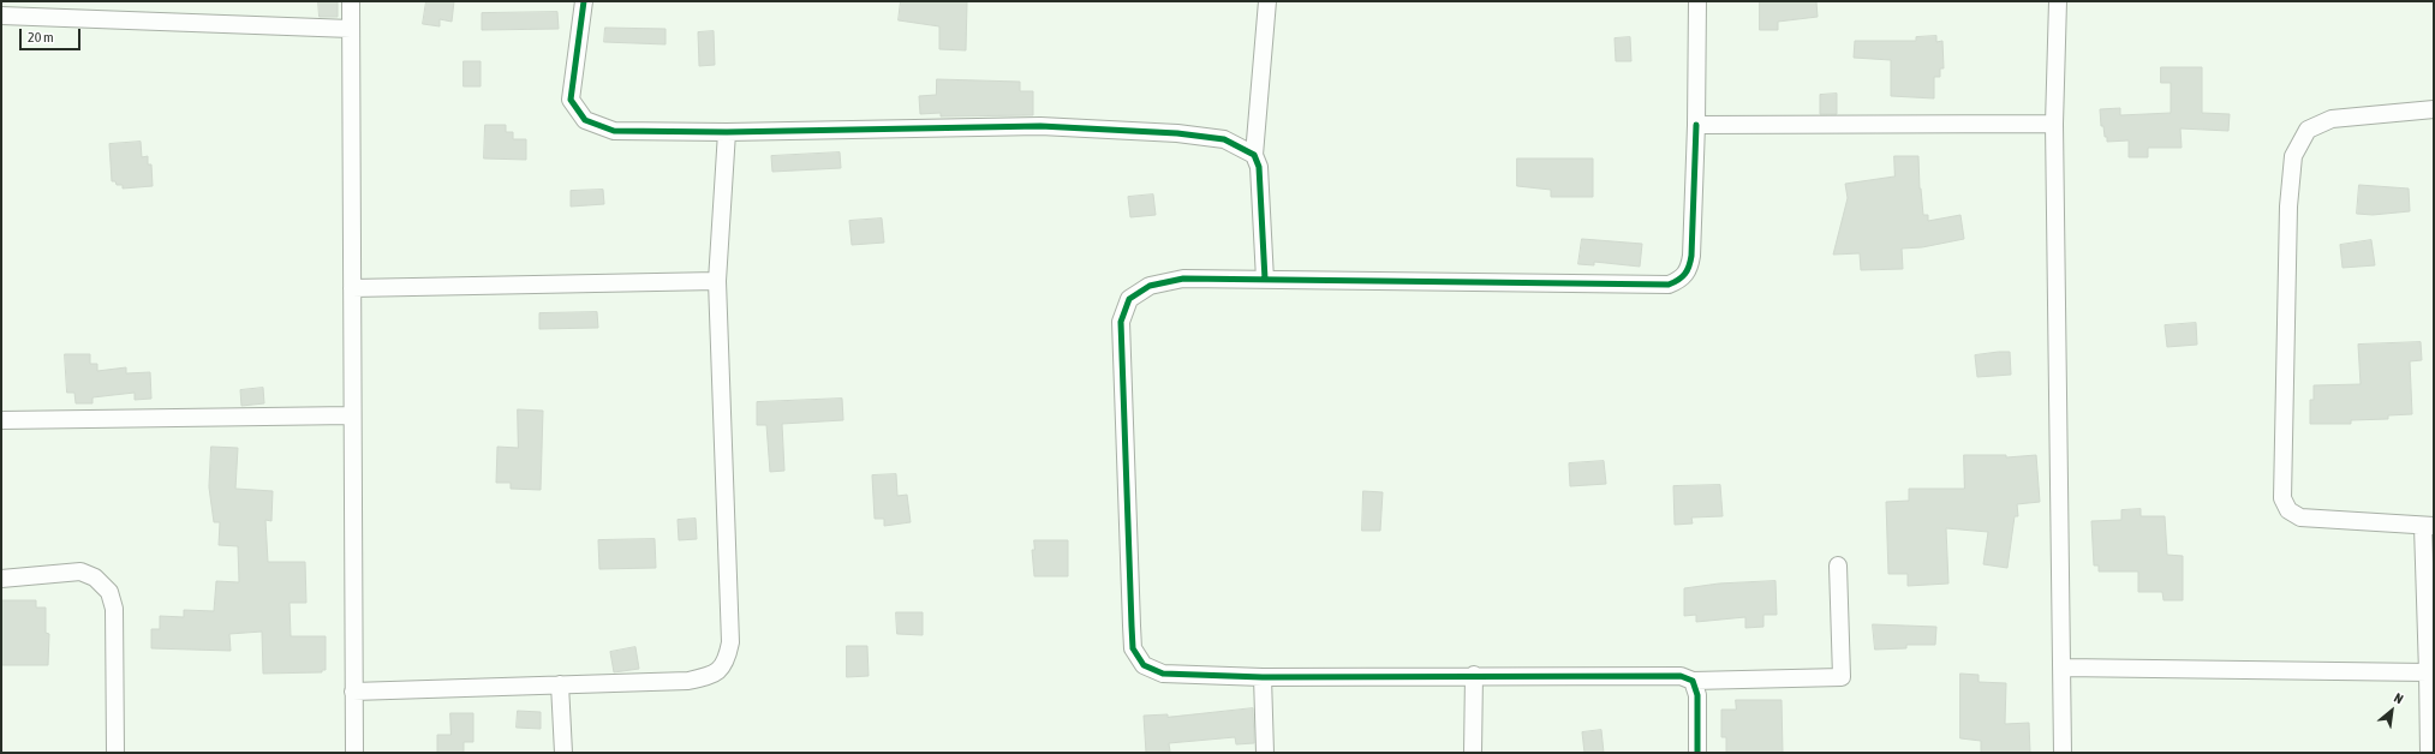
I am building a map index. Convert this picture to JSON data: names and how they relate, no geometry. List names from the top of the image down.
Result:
{
  "scale_bar": "20 m",
  "north": "top right"
}
